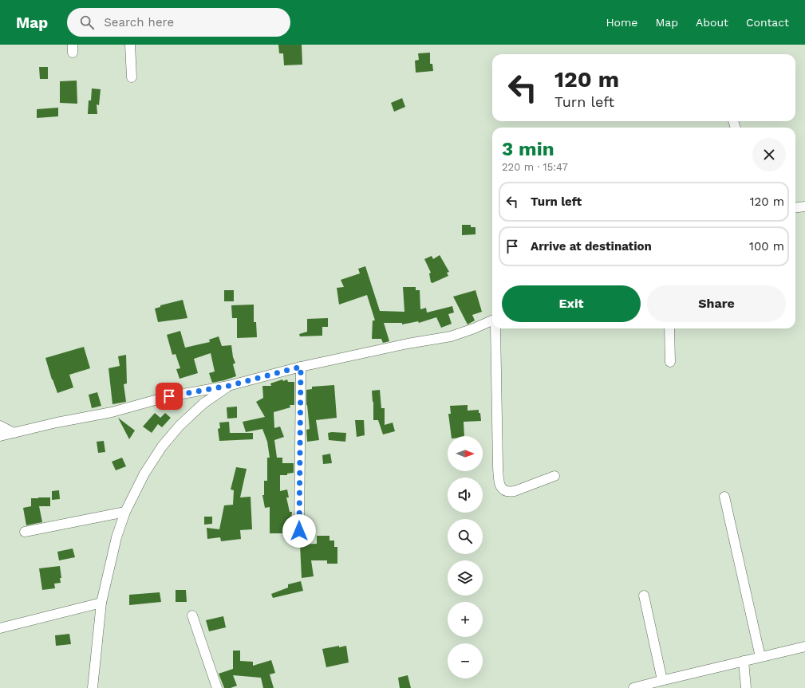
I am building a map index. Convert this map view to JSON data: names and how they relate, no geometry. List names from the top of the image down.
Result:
{
  "north": "right",
  "page": {
    "header": "Map",
    "search": "Search here",
    "nav": [
      "Home",
      "Map",
      "About",
      "Contact"
    ],
    "turn": ["120 m", "Turn left"],
    "heading": ["3 min", "220 m · 15:47"],
    "list": [
      {
        "name": "Turn left",
        "value": "120 m"
      },
      {
        "name": "Arrive at destination",
        "value": "100 m"
      }
    ],
    "buttons": ["Exit", "Share"],
    "map_buttons": ["+", "−"]
  }
}
